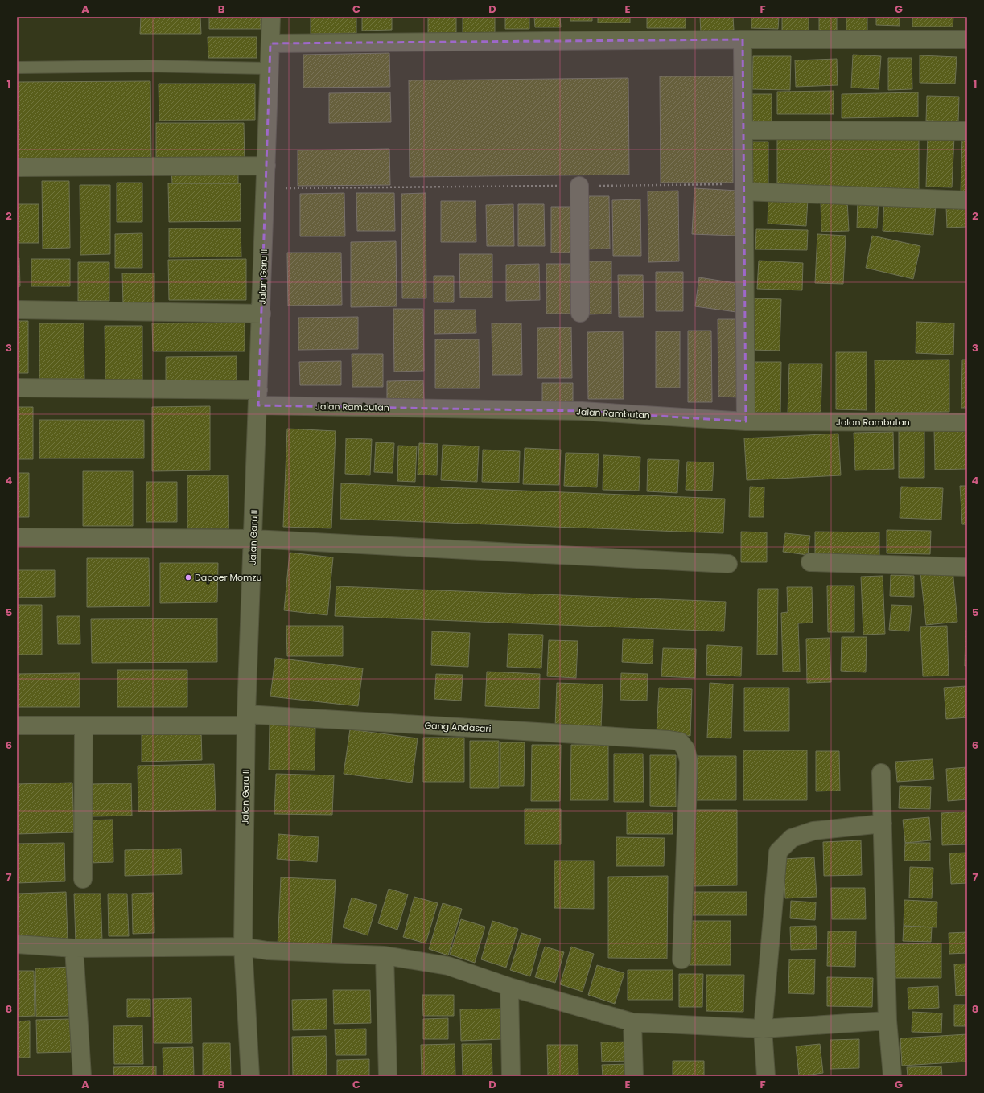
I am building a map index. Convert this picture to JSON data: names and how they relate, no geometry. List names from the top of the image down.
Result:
{
  "streets": {
    "street": ["Jalan Garu II", "Jalan Rambutan", "Gang Andasari"]
  },
  "crossings": [
    ["Jalan Garu II", "Jalan Rambutan"],
    ["Jalan Garu II", "Gang Andasari"]
  ],
  "places": ["Dapoer Momzu"],
  "grid": {
    "columns": [
      "A",
      "B",
      "C",
      "D",
      "E",
      "F",
      "G"
    ],
    "rows": [
      "1",
      "2",
      "3",
      "4",
      "5",
      "6",
      "7",
      "8"
    ]
  }
}
